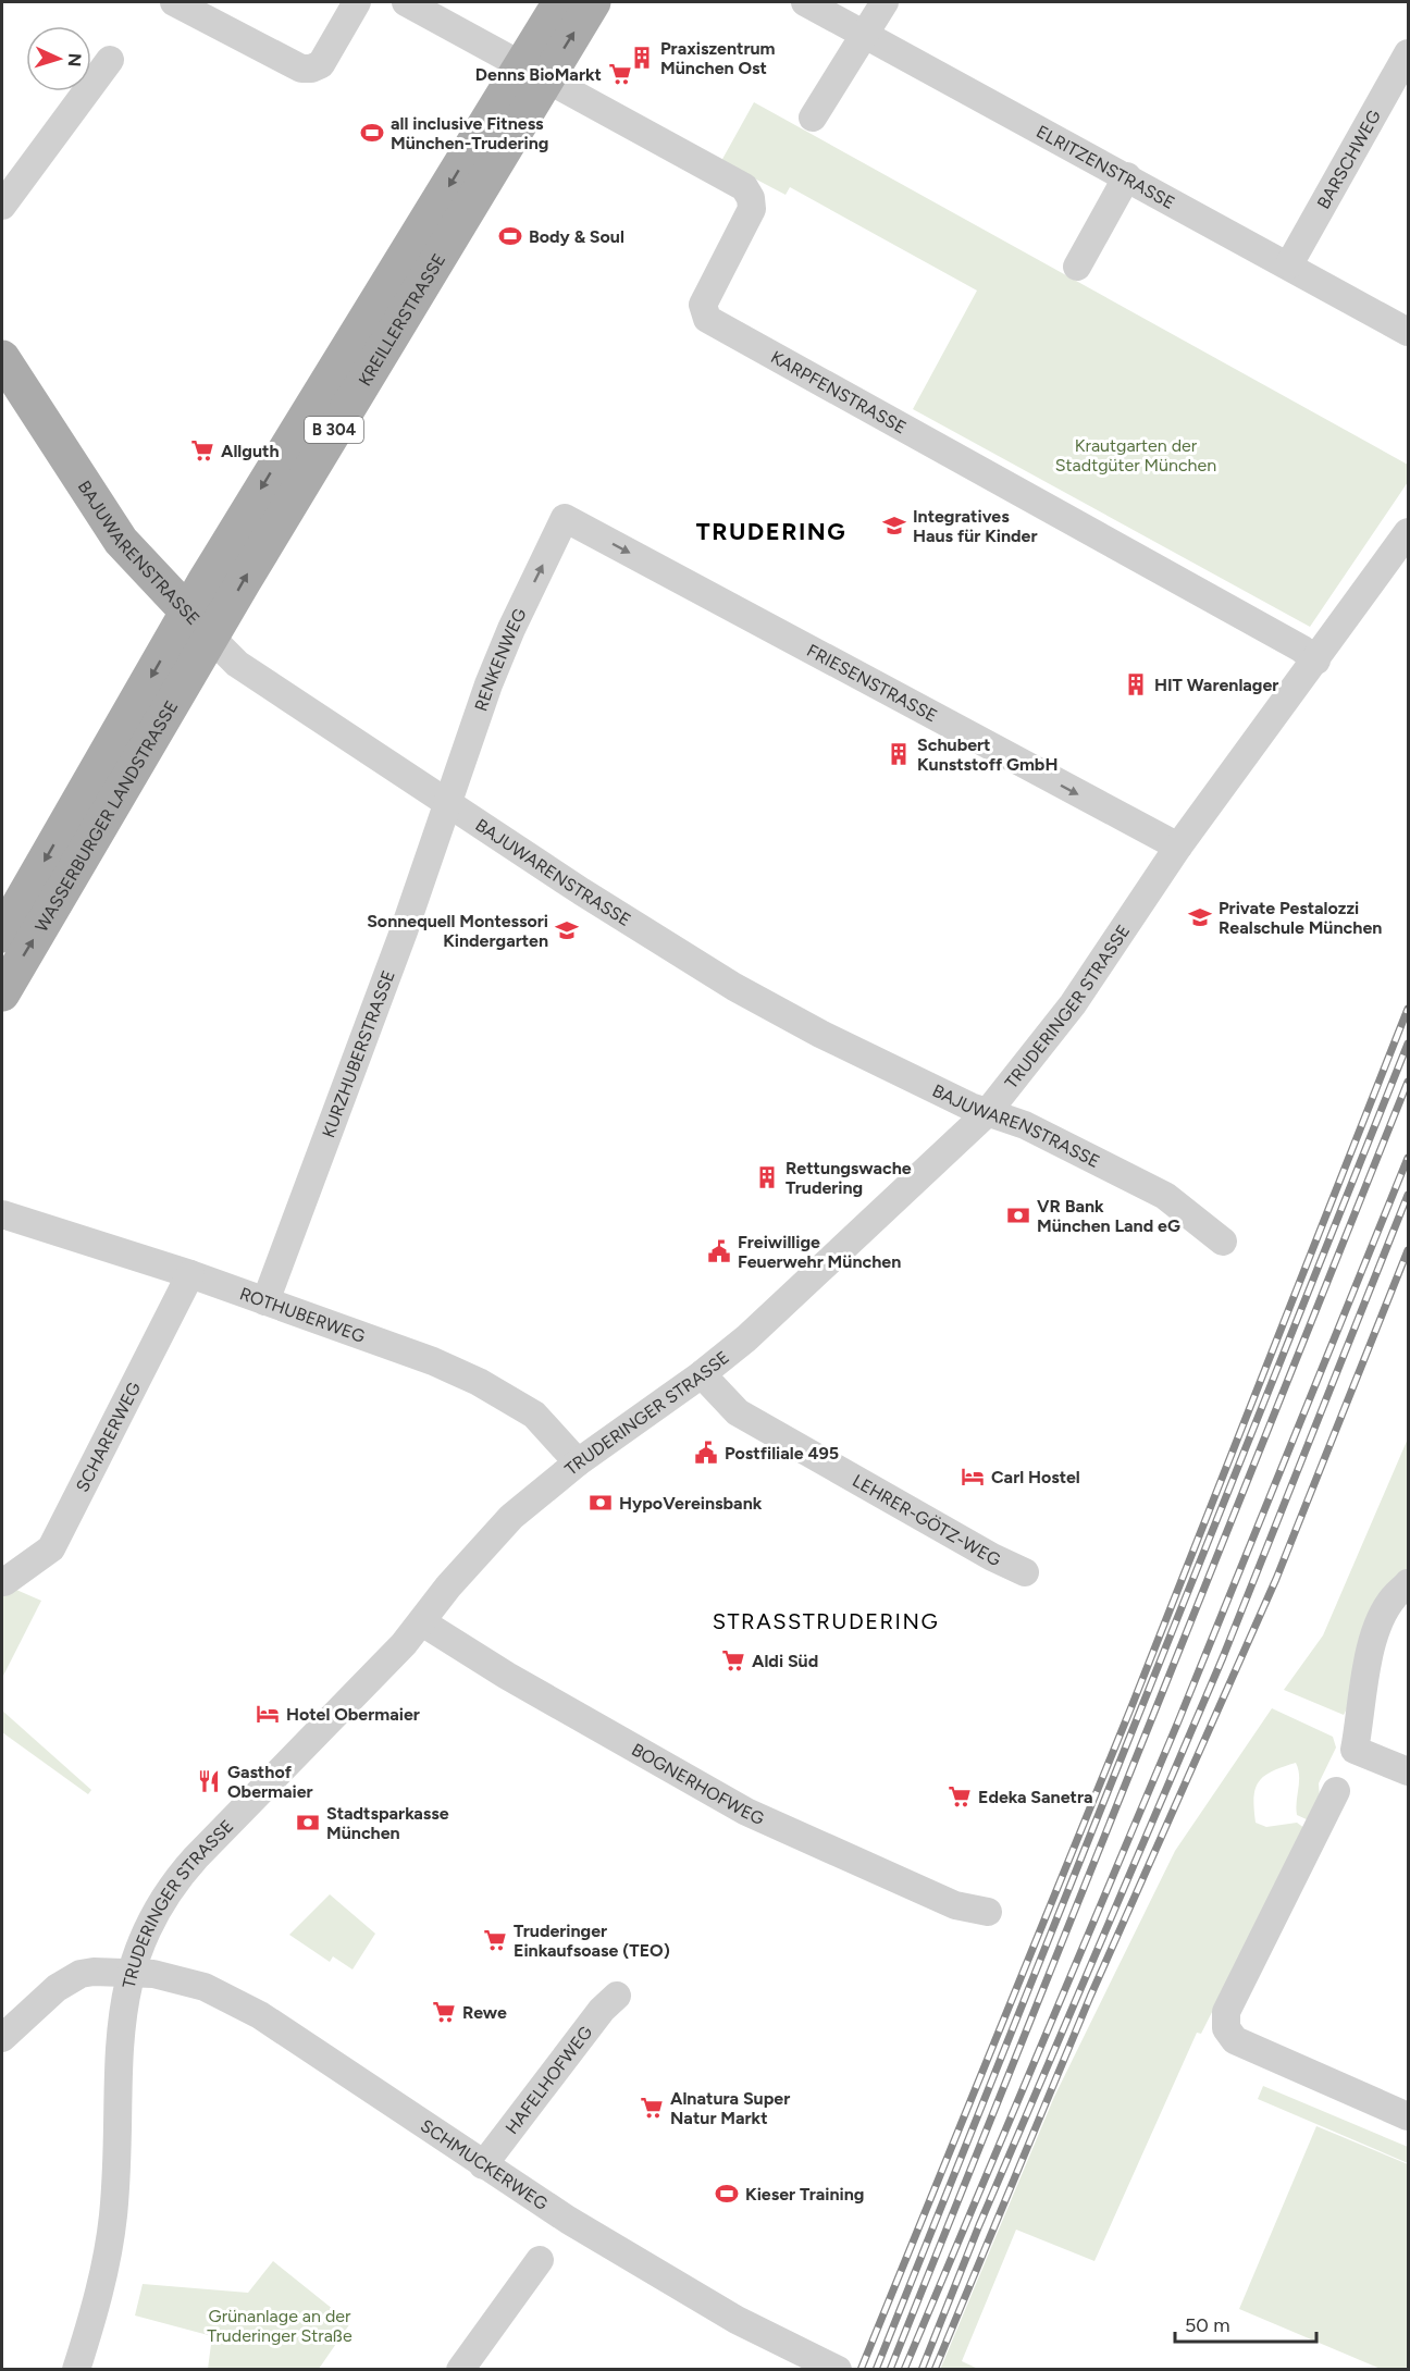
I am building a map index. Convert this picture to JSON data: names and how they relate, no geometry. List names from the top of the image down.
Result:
{
  "streets": {
    "main road": [
      "KREILLERSTRASSE",
      "B 304",
      "BAJUWARENSTRASSE",
      "WASSERBURGER LANDSTRASSE"
    ],
    "street": [
      "BARSCHWEG",
      "ELRITZENSTRASSE",
      "KARPFENSTRASSE",
      "RENKENWEG",
      "FRIESENSTRASSE",
      "TRUDERINGER STRASSE",
      "KURZHUBERSTRASSE",
      "ROTHUBERWEG",
      "SCHARERWEG",
      "LEHRER-GÖTZ-WEG",
      "BOGNERHOFWEG",
      "HAFELHOFWEG",
      "SCHMUCKERWEG"
    ]
  },
  "crossings": [
    ["BARSCHWEG", "ELRITZENSTRASSE"],
    ["KREILLERSTRASSE", "KARPFENSTRASSE"],
    ["KREILLERSTRASSE", "BAJUWARENSTRASSE"],
    ["KREILLERSTRASSE", "WASSERBURGER LANDSTRASSE"],
    ["KARPFENSTRASSE", "TRUDERINGER STRASSE"],
    ["BAJUWARENSTRASSE", "RENKENWEG"],
    ["BAJUWARENSTRASSE", "WASSERBURGER LANDSTRASSE"],
    ["BAJUWARENSTRASSE", "TRUDERINGER STRASSE"],
    ["BAJUWARENSTRASSE", "KURZHUBERSTRASSE"],
    ["RENKENWEG", "FRIESENSTRASSE"],
    ["RENKENWEG", "KURZHUBERSTRASSE"],
    ["FRIESENSTRASSE", "TRUDERINGER STRASSE"],
    ["TRUDERINGER STRASSE", "ROTHUBERWEG"],
    ["TRUDERINGER STRASSE", "LEHRER-GÖTZ-WEG"],
    ["TRUDERINGER STRASSE", "BOGNERHOFWEG"],
    ["TRUDERINGER STRASSE", "SCHMUCKERWEG"],
    ["KURZHUBERSTRASSE", "ROTHUBERWEG"],
    ["ROTHUBERWEG", "SCHARERWEG"],
    ["HAFELHOFWEG", "SCHMUCKERWEG"]
  ],
  "one_way": ["RENKENWEG", "FRIESENSTRASSE"],
  "districts": ["TRUDERING", "STRASSTRUDERING"],
  "parks": ["Krautgarten der Stadtgüter München", "Grünanlage an der Truderinger Straße"],
  "places": {
    "building": [
      "Praxiszentrum München Ost",
      "HIT Warenlager",
      "Schubert Kunststoff GmbH",
      "Rettungswache Trudering"
    ],
    "supermarket": [
      "Denns BioMarkt",
      "Allguth",
      "Aldi Süd",
      "Edeka Sanetra",
      "Truderinger Einkaufsoase (TEO)",
      "Rewe",
      "Alnatura Super Natur Markt"
    ],
    "sports": ["all inclusive Fitness München-Trudering", "Body & Soul", "Kieser Training"],
    "school or university": ["Integratives Haus für Kinder", "Private Pestalozzi Realschule München", "Sonnequell Montessori Kindergarten"],
    "bank": ["VR Bank München Land eG", "HypoVereinsbank", "Stadtsparkasse München"],
    "public building": ["Freiwillige Feuerwehr München", "Postfiliale 495"],
    "hotel": ["Carl Hostel", "Hotel Obermaier"],
    "restaurant": ["Gasthof Obermaier"]
  },
  "scale_bar": "50 m",
  "north": "right"
}
